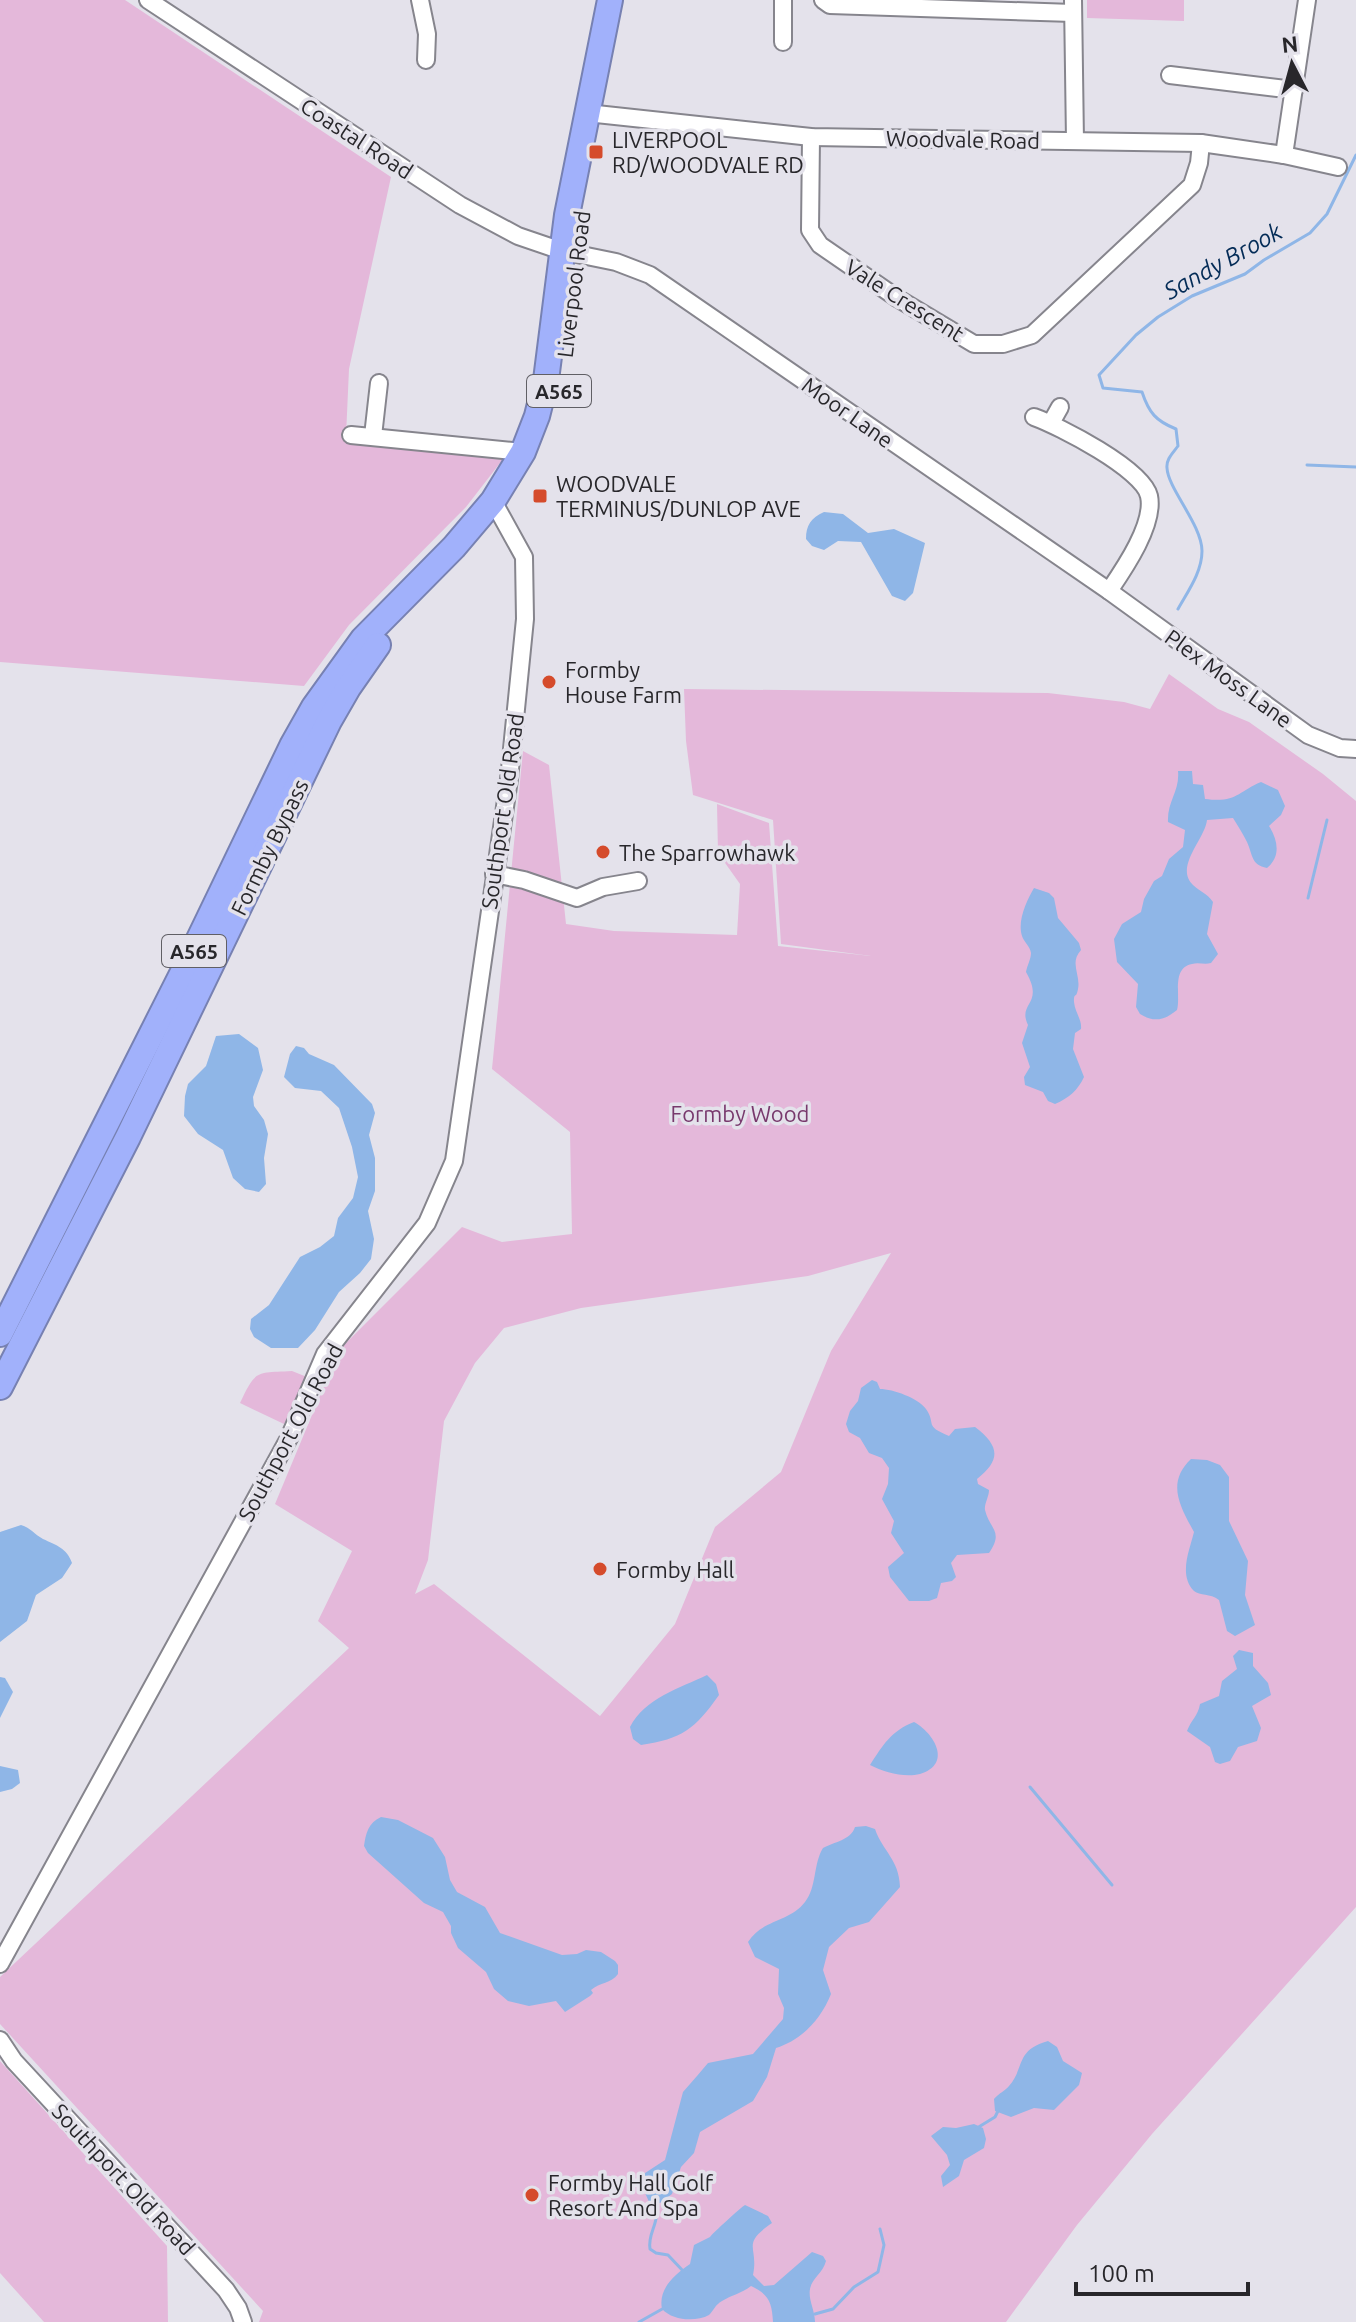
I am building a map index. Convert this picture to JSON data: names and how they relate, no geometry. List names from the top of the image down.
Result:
{
  "streets": {
    "highway": ["Liverpool Road", "A565", "Formby Bypass"],
    "street": [
      "Coastal Road",
      "Woodvale Road",
      "Vale Crescent",
      "Moor Lane",
      "Plex Moss Lane",
      "Southport Old Road"
    ]
  },
  "crossings": [
    ["Coastal Road", "Liverpool Road"],
    ["Coastal Road", "Moor Lane"],
    ["Woodvale Road", "Liverpool Road"],
    ["Woodvale Road", "Vale Crescent"],
    ["Liverpool Road", "Moor Lane"],
    ["Liverpool Road", "Southport Old Road"],
    ["Liverpool Road", "Formby Bypass"],
    ["Moor Lane", "Plex Moss Lane"],
    ["Southport Old Road", "Formby Bypass"]
  ],
  "water": ["Sandy Brook"],
  "parks": ["Formby Wood"],
  "places": {
    "transit": ["LIVERPOOL RD/WOODVALE RD", "WOODVALE TERMINUS/DUNLOP AVE"],
    "other": [
      "Formby House Farm",
      "The Sparrowhawk",
      "Formby Hall",
      "Formby Hall Golf Resort And Spa"
    ]
  },
  "scale_bar": "100 m",
  "north": "top"
}
